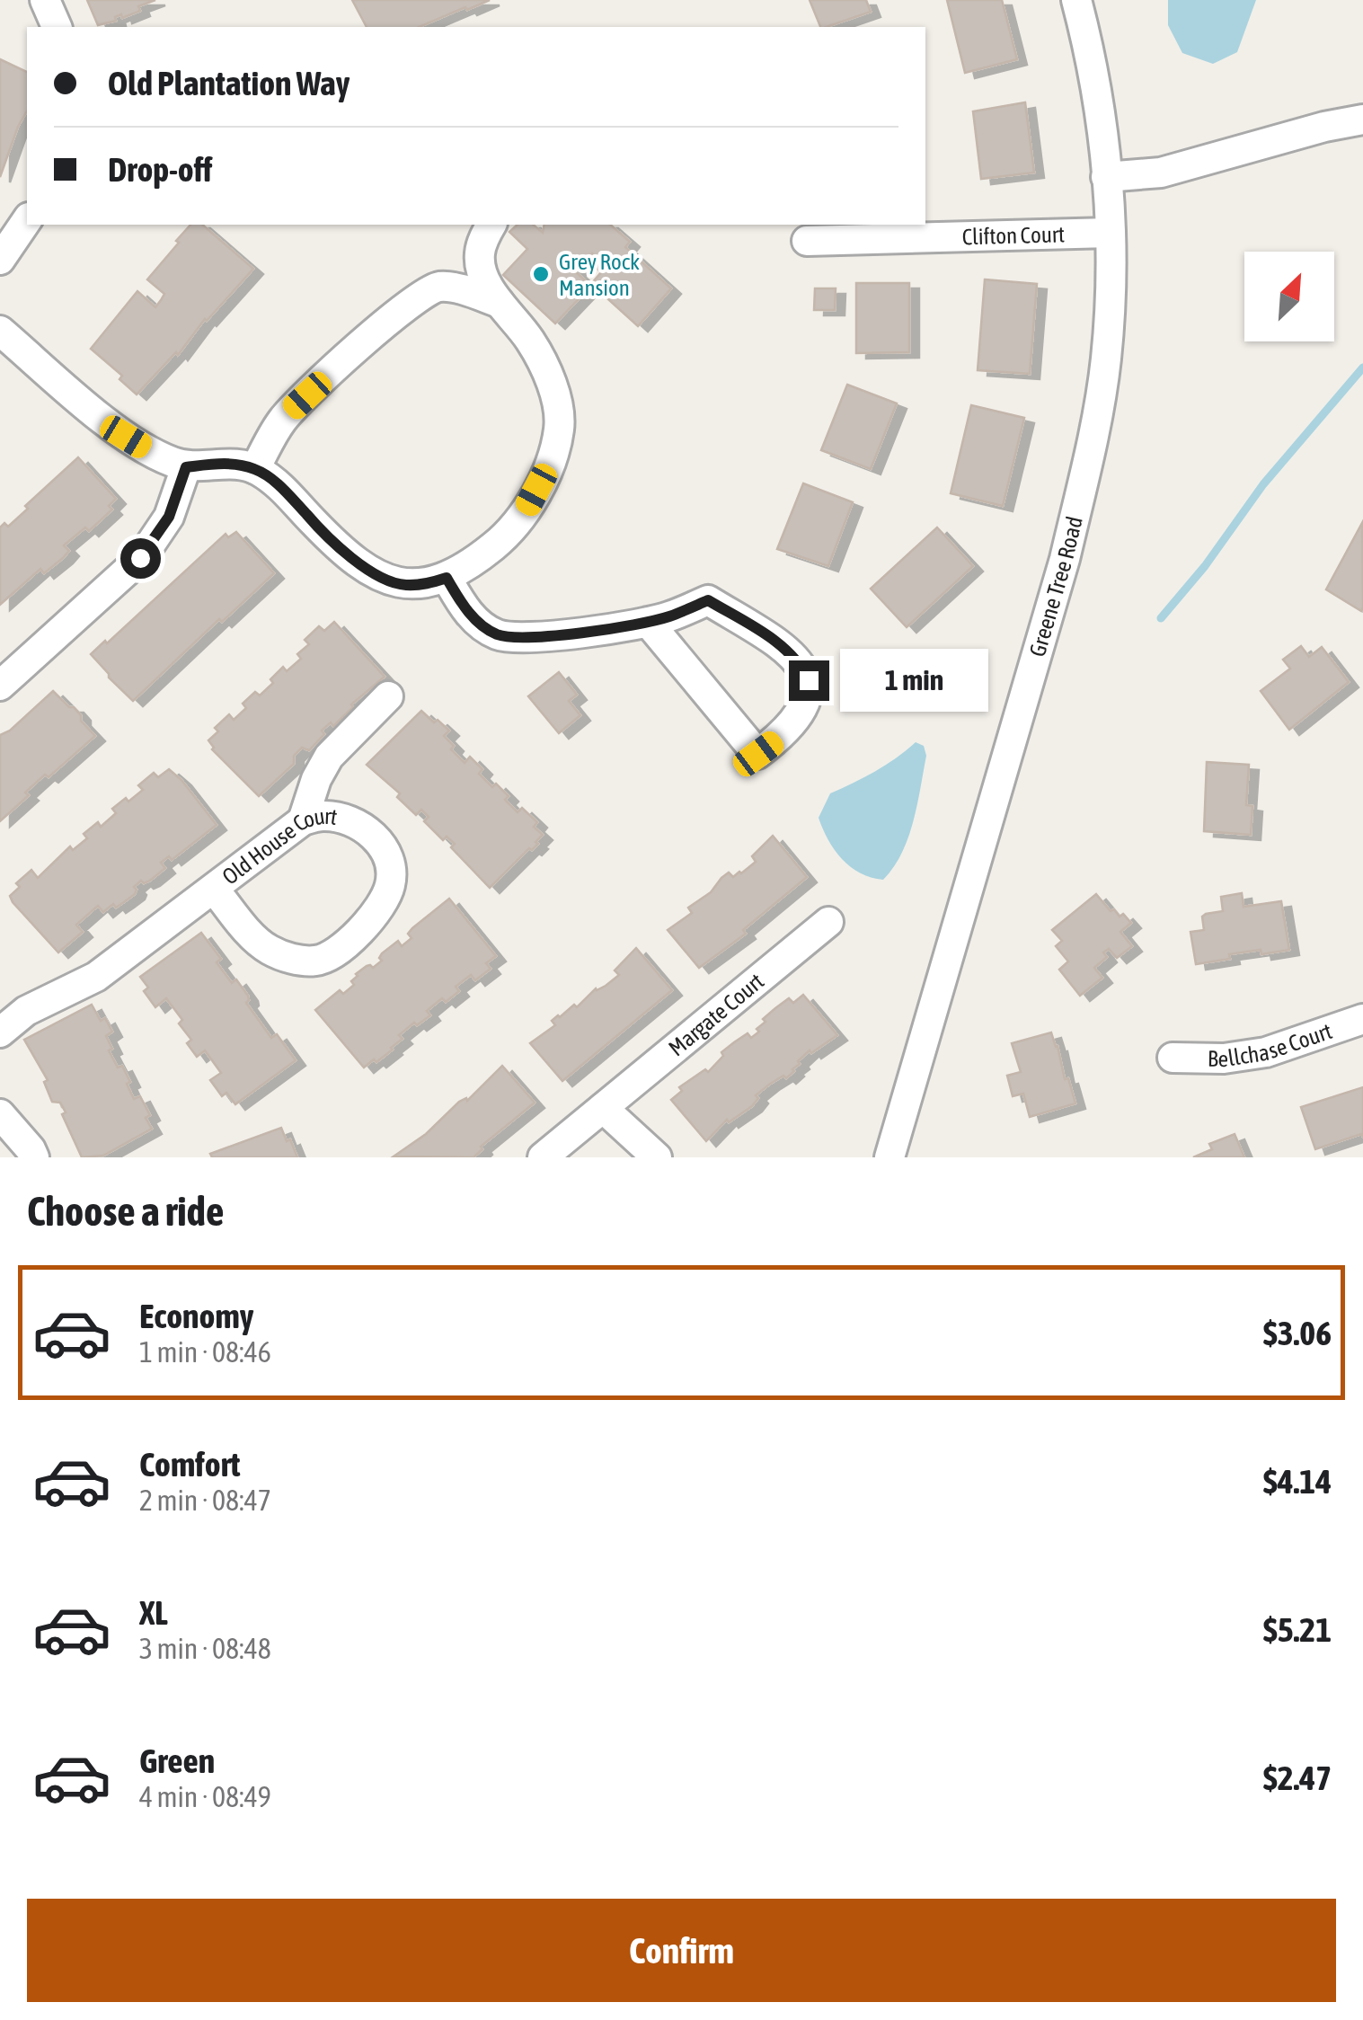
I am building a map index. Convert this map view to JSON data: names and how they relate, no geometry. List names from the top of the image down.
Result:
{
  "streets": {
    "street": [
      "Clifton Court",
      "Greene Tree Road",
      "Old House Court",
      "Margate Court",
      "Bellchase Court"
    ]
  },
  "crossings": [
    ["Clifton Court", "Greene Tree Road"]
  ],
  "places": ["Grey Rock Mansion"],
  "north": "top right",
  "page": {
    "banner": ["Old Plantation Way", "Drop-off"],
    "bubble": "1 min",
    "heading": "Choose a ride",
    "list": [
      {
        "name": "Economy",
        "note": "1 min · 08:46",
        "value": "$3.06"
      },
      {
        "name": "Comfort",
        "note": "2 min · 08:47",
        "value": "$4.14"
      },
      {
        "name": "XL",
        "note": "3 min · 08:48",
        "value": "$5.21"
      },
      {
        "name": "Green",
        "note": "4 min · 08:49",
        "value": "$2.47"
      }
    ],
    "buttons": "Confirm"
  }
}
